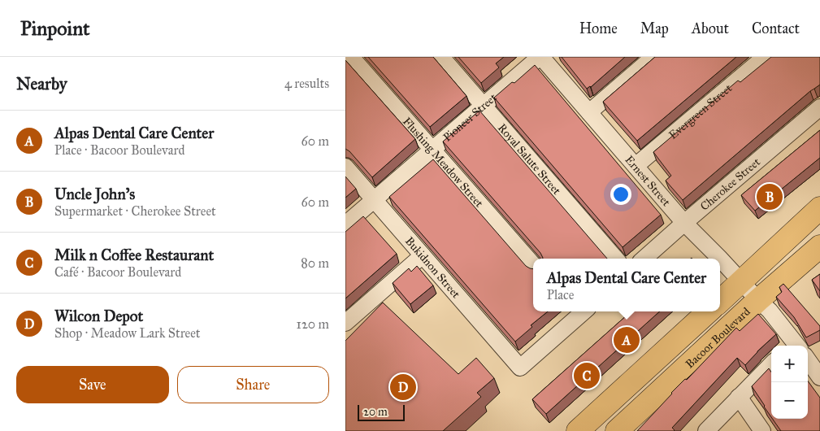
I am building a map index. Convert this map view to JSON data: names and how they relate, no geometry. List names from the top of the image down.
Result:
{
  "streets": {
    "main road": ["Bacoor Boulevard"],
    "street": [
      "Evergreen Street",
      "Pioneer Street",
      "Royal Salute Street",
      "Flushing Meadow Street",
      "Ernest Street",
      "Cherokee Street",
      "Bukidnon Street"
    ]
  },
  "crossings": [
    ["Evergreen Street", "Ernest Street"],
    ["Pioneer Street", "Royal Salute Street"],
    ["Pioneer Street", "Flushing Meadow Street"],
    ["Pioneer Street", "Ernest Street"],
    ["Pioneer Street", "Bukidnon Street"],
    ["Ernest Street", "Cherokee Street"],
    ["Ernest Street", "Bacoor Boulevard"]
  ],
  "scale_bar": "20 m",
  "page": {
    "header": "Pinpoint",
    "nav": [
      "Home",
      "Map",
      "About",
      "Contact"
    ],
    "heading": ["Nearby", "4 results"],
    "list": [
      {
        "mark": "A",
        "name": "Alpas Dental Care Center",
        "note": "Place · Bacoor Boulevard",
        "value": "60 m"
      },
      {
        "mark": "B",
        "name": "Uncle John's",
        "note": "Supermarket · Cherokee Street",
        "value": "60 m"
      },
      {
        "mark": "C",
        "name": "Milk n Coffee Restaurant",
        "note": "Café · Bacoor Boulevard",
        "value": "80 m"
      },
      {
        "mark": "D",
        "name": "Wilcon Depot",
        "note": "Shop · Meadow Lark Street",
        "value": "120 m"
      }
    ],
    "pins": [
      "B",
      "A",
      "C",
      "D"
    ],
    "popup": ["Alpas Dental Care Center", "Place"],
    "map_buttons": ["+", "−"],
    "buttons": ["Save", "Share"],
    "scale": "20 m"
  }
}
